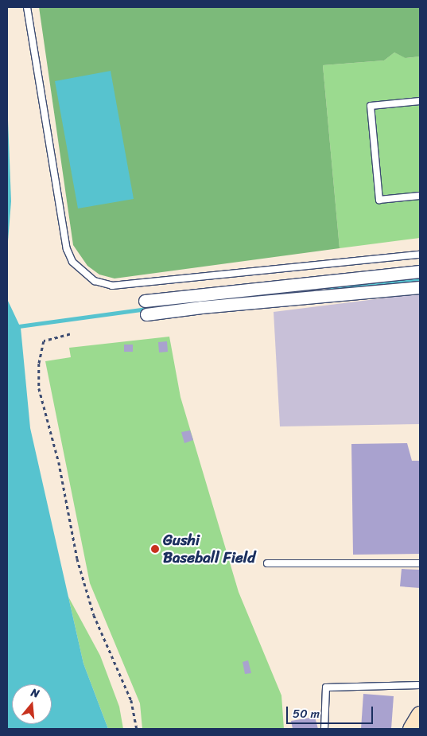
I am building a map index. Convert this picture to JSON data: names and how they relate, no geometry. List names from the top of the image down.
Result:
{
  "places": ["Gushi Baseball Field"],
  "scale_bar": "50 m",
  "north": "top"
}
